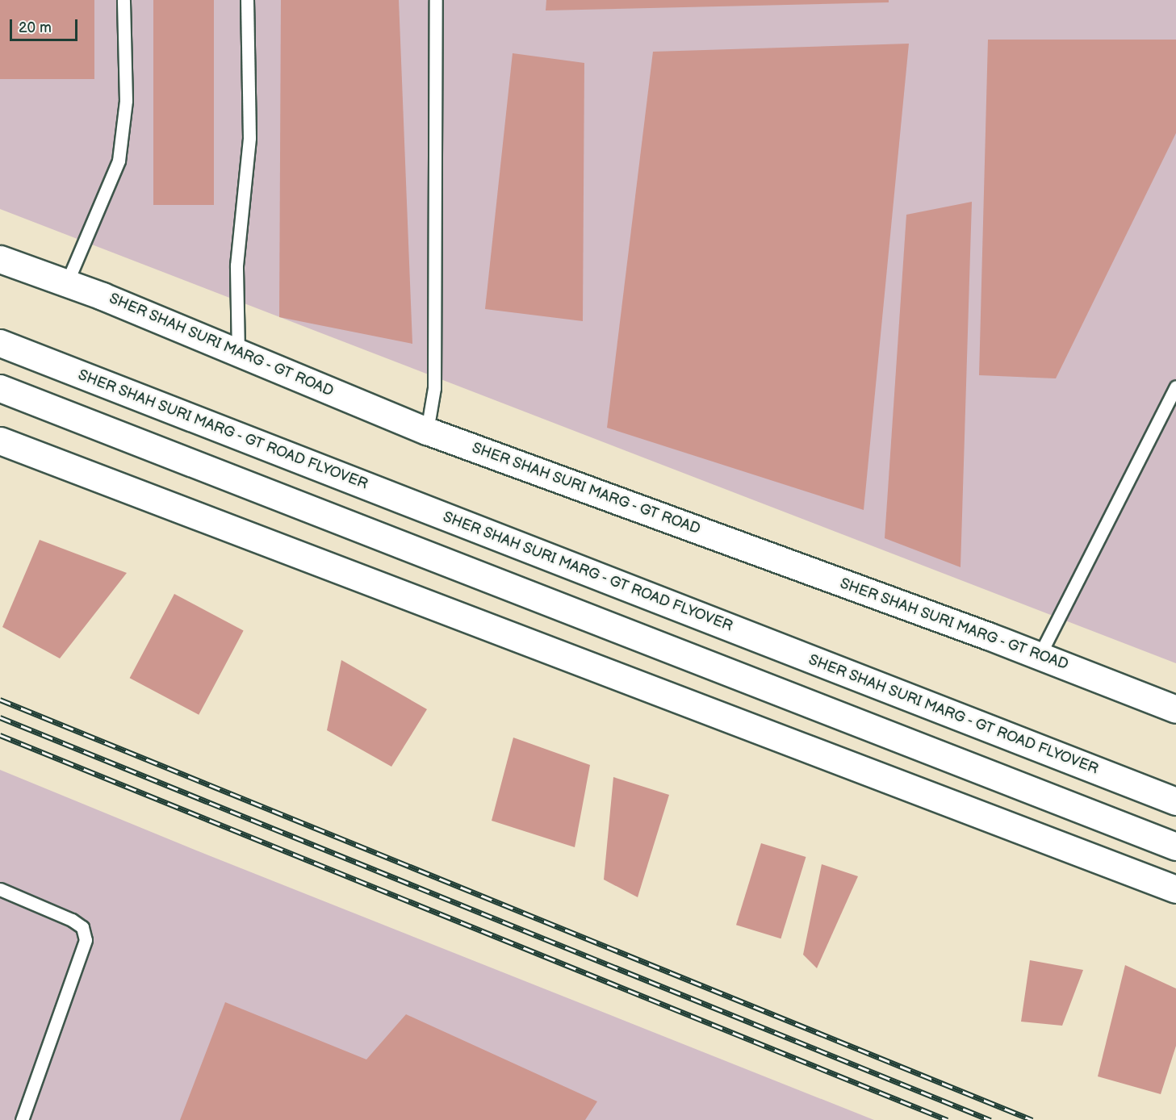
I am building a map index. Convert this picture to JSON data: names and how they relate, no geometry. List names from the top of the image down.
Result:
{
  "streets": {
    "main road": ["SHER SHAH SURI MARG - GT ROAD", "SHER SHAH SURI MARG - GT ROAD FLYOVER"]
  },
  "scale_bar": "20 m"
}
